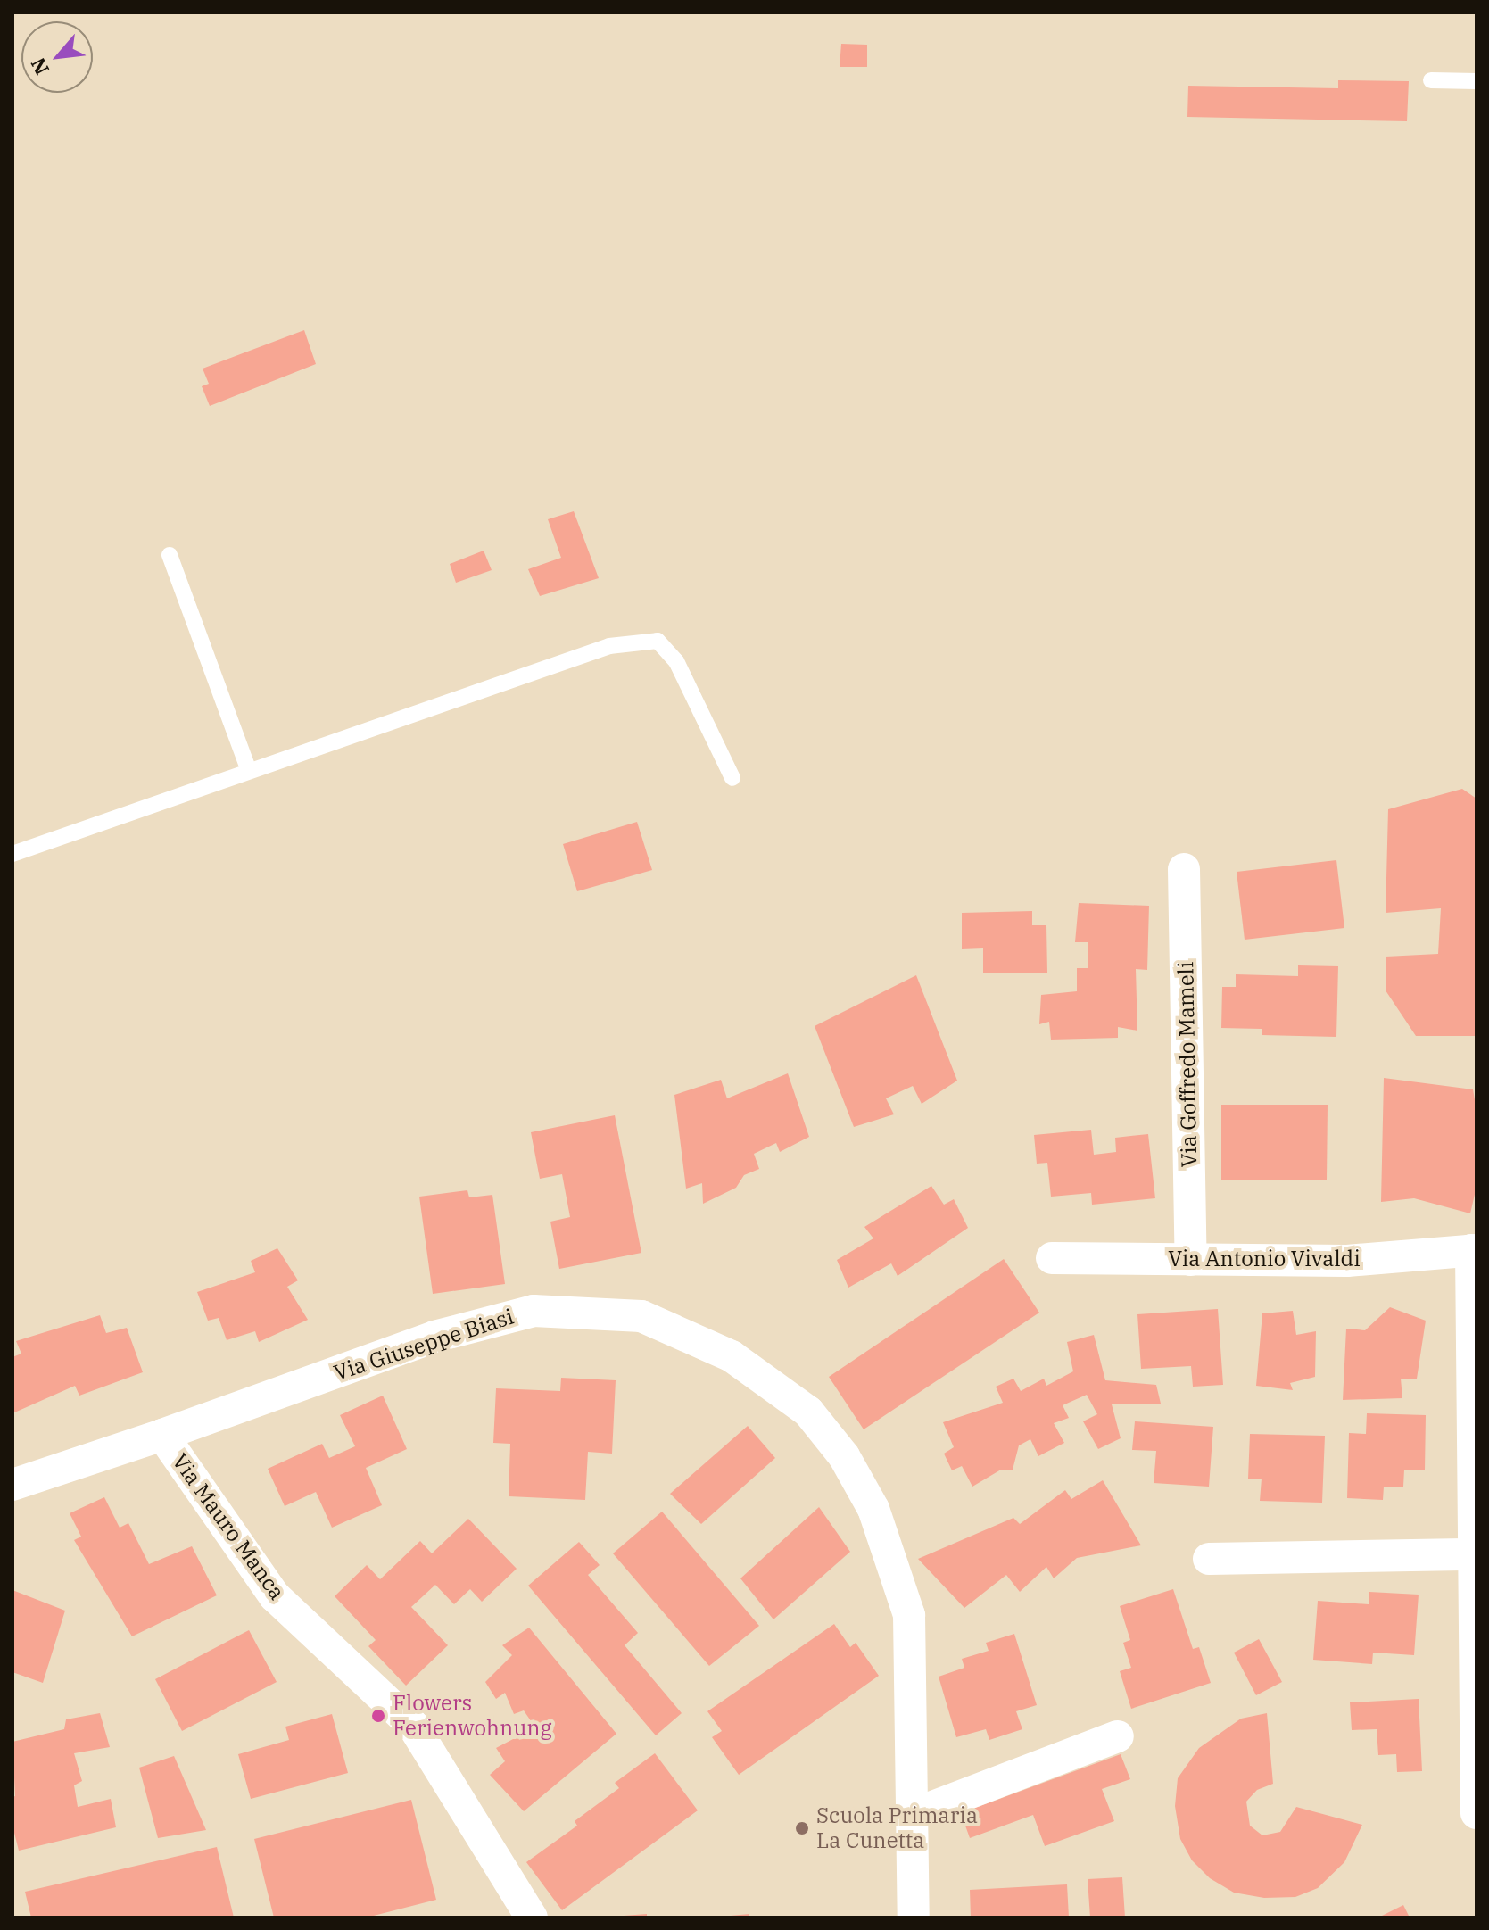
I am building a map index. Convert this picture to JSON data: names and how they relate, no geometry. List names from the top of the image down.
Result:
{
  "streets": {
    "street": [
      "Via Goffredo Mameli",
      "Via Antonio Vivaldi",
      "Via Giuseppe Biasi",
      "Via Mauro Manca"
    ]
  },
  "crossings": [
    ["Via Goffredo Mameli", "Via Antonio Vivaldi"],
    ["Via Giuseppe Biasi", "Via Mauro Manca"]
  ],
  "places": ["Flowers Ferienwohnung", "Scuola Primaria La Cunetta"],
  "north": "bottom left"
}
